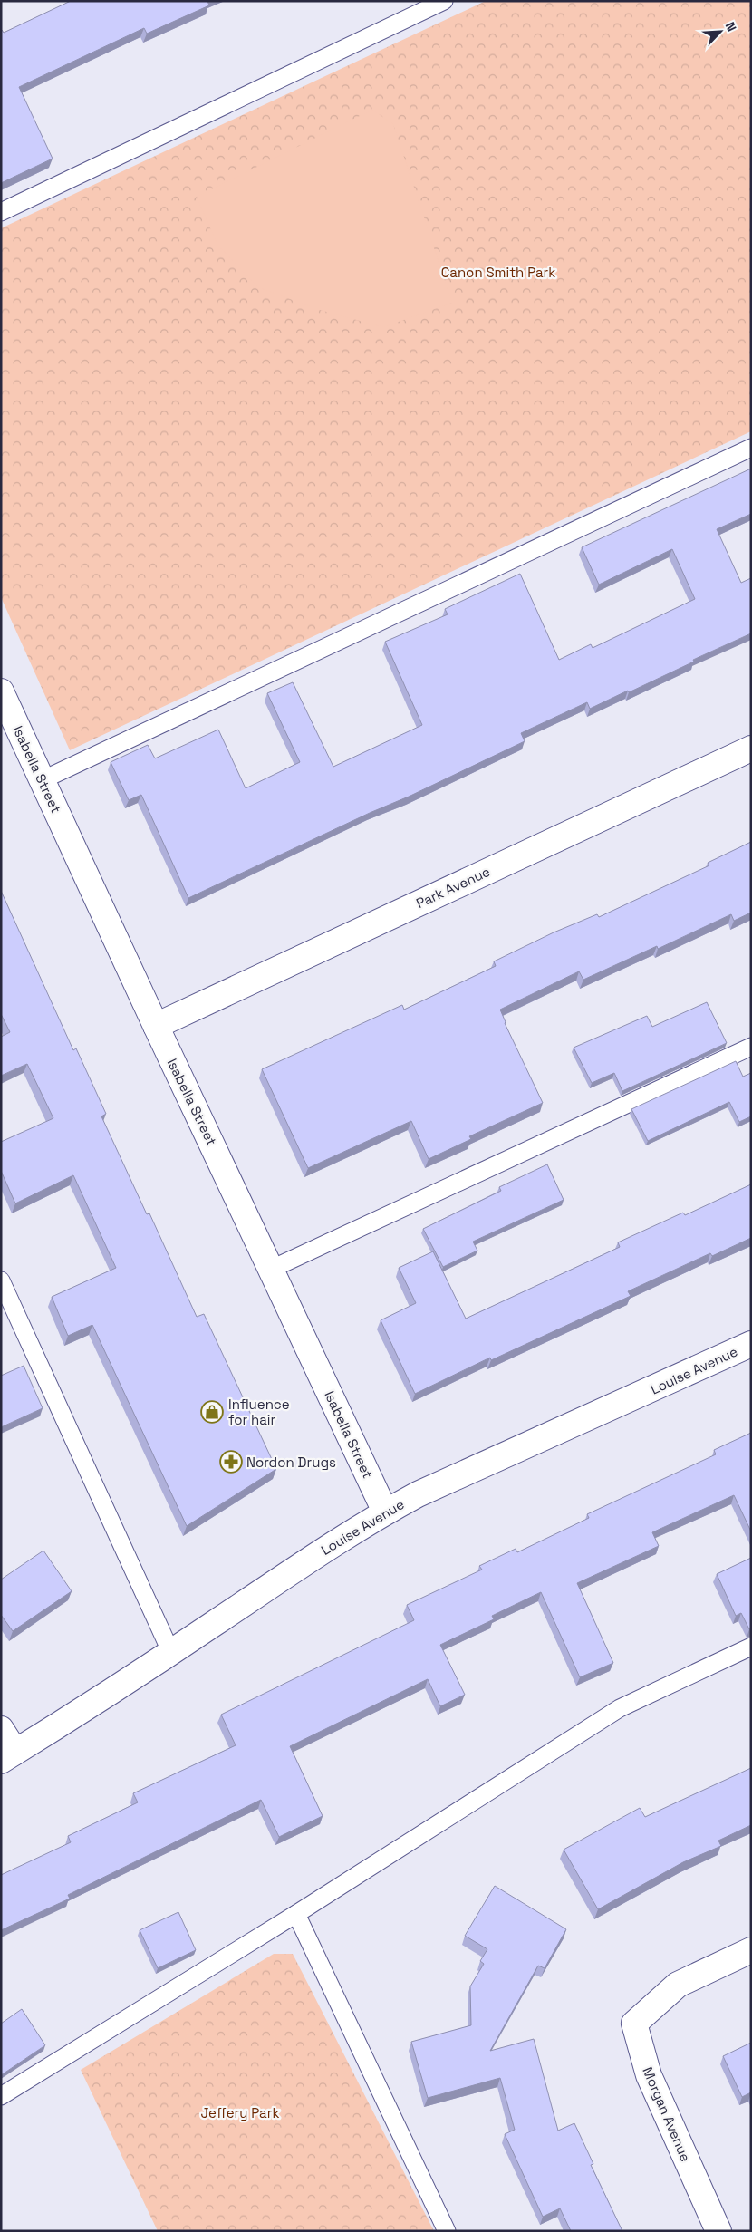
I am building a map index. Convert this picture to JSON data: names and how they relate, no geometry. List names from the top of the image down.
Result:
{
  "streets": {
    "street": [
      "Isabella Street",
      "Park Avenue",
      "Louise Avenue",
      "Morgan Avenue"
    ]
  },
  "crossings": [
    ["Isabella Street", "Park Avenue"],
    ["Isabella Street", "Louise Avenue"]
  ],
  "parks": ["Canon Smith Park", "Jeffery Park"],
  "places": {
    "shop": ["Influence for hair"],
    "pharmacy": ["Nordon Drugs"]
  },
  "north": "top right"
}
